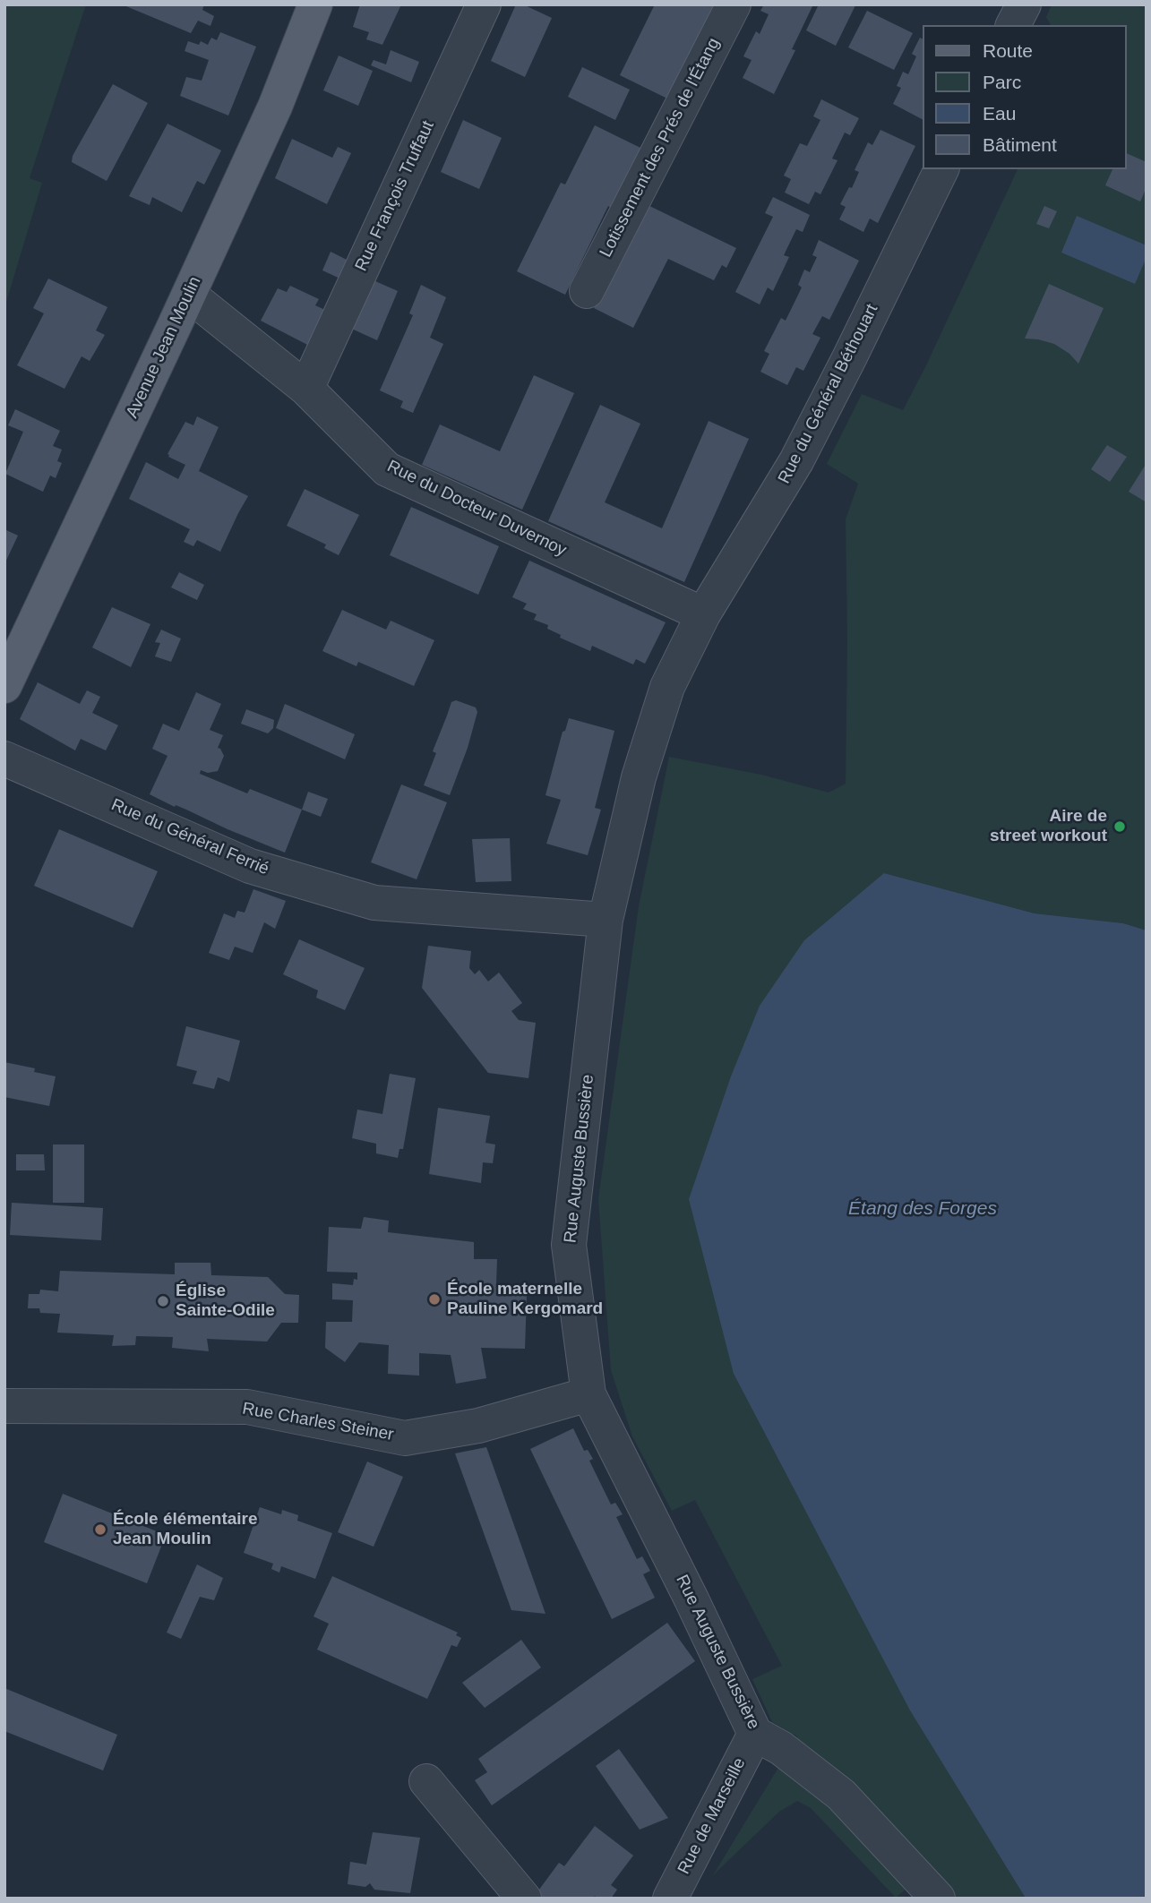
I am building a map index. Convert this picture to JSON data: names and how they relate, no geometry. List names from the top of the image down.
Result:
{
  "streets": {
    "main road": ["Avenue Jean Moulin"],
    "street": [
      "Lotissement des Prés de l'Étang",
      "Rue François Truffaut",
      "Rue du Général Béthouart",
      "Rue du Docteur Duvernoy",
      "Rue du Général Ferrié",
      "Rue Auguste Bussière",
      "Rue Charles Steiner",
      "Rue de Marseille"
    ]
  },
  "crossings": [
    ["Rue François Truffaut", "Rue du Docteur Duvernoy"],
    ["Avenue Jean Moulin", "Rue du Docteur Duvernoy"],
    ["Rue du Général Béthouart", "Rue du Docteur Duvernoy"],
    ["Rue du Général Béthouart", "Rue Auguste Bussière"],
    ["Rue du Docteur Duvernoy", "Rue Auguste Bussière"],
    ["Rue du Général Ferrié", "Rue Auguste Bussière"],
    ["Rue Auguste Bussière", "Rue Charles Steiner"],
    ["Rue Auguste Bussière", "Rue de Marseille"]
  ],
  "water": ["Étang des Forges"],
  "places": [
    "Aire de street workout",
    "École maternelle Pauline Kergomard",
    "Église Sainte-Odile",
    "École élémentaire Jean Moulin"
  ],
  "legend": [
    "Route",
    "Parc",
    "Eau",
    "Bâtiment"
  ]
}
